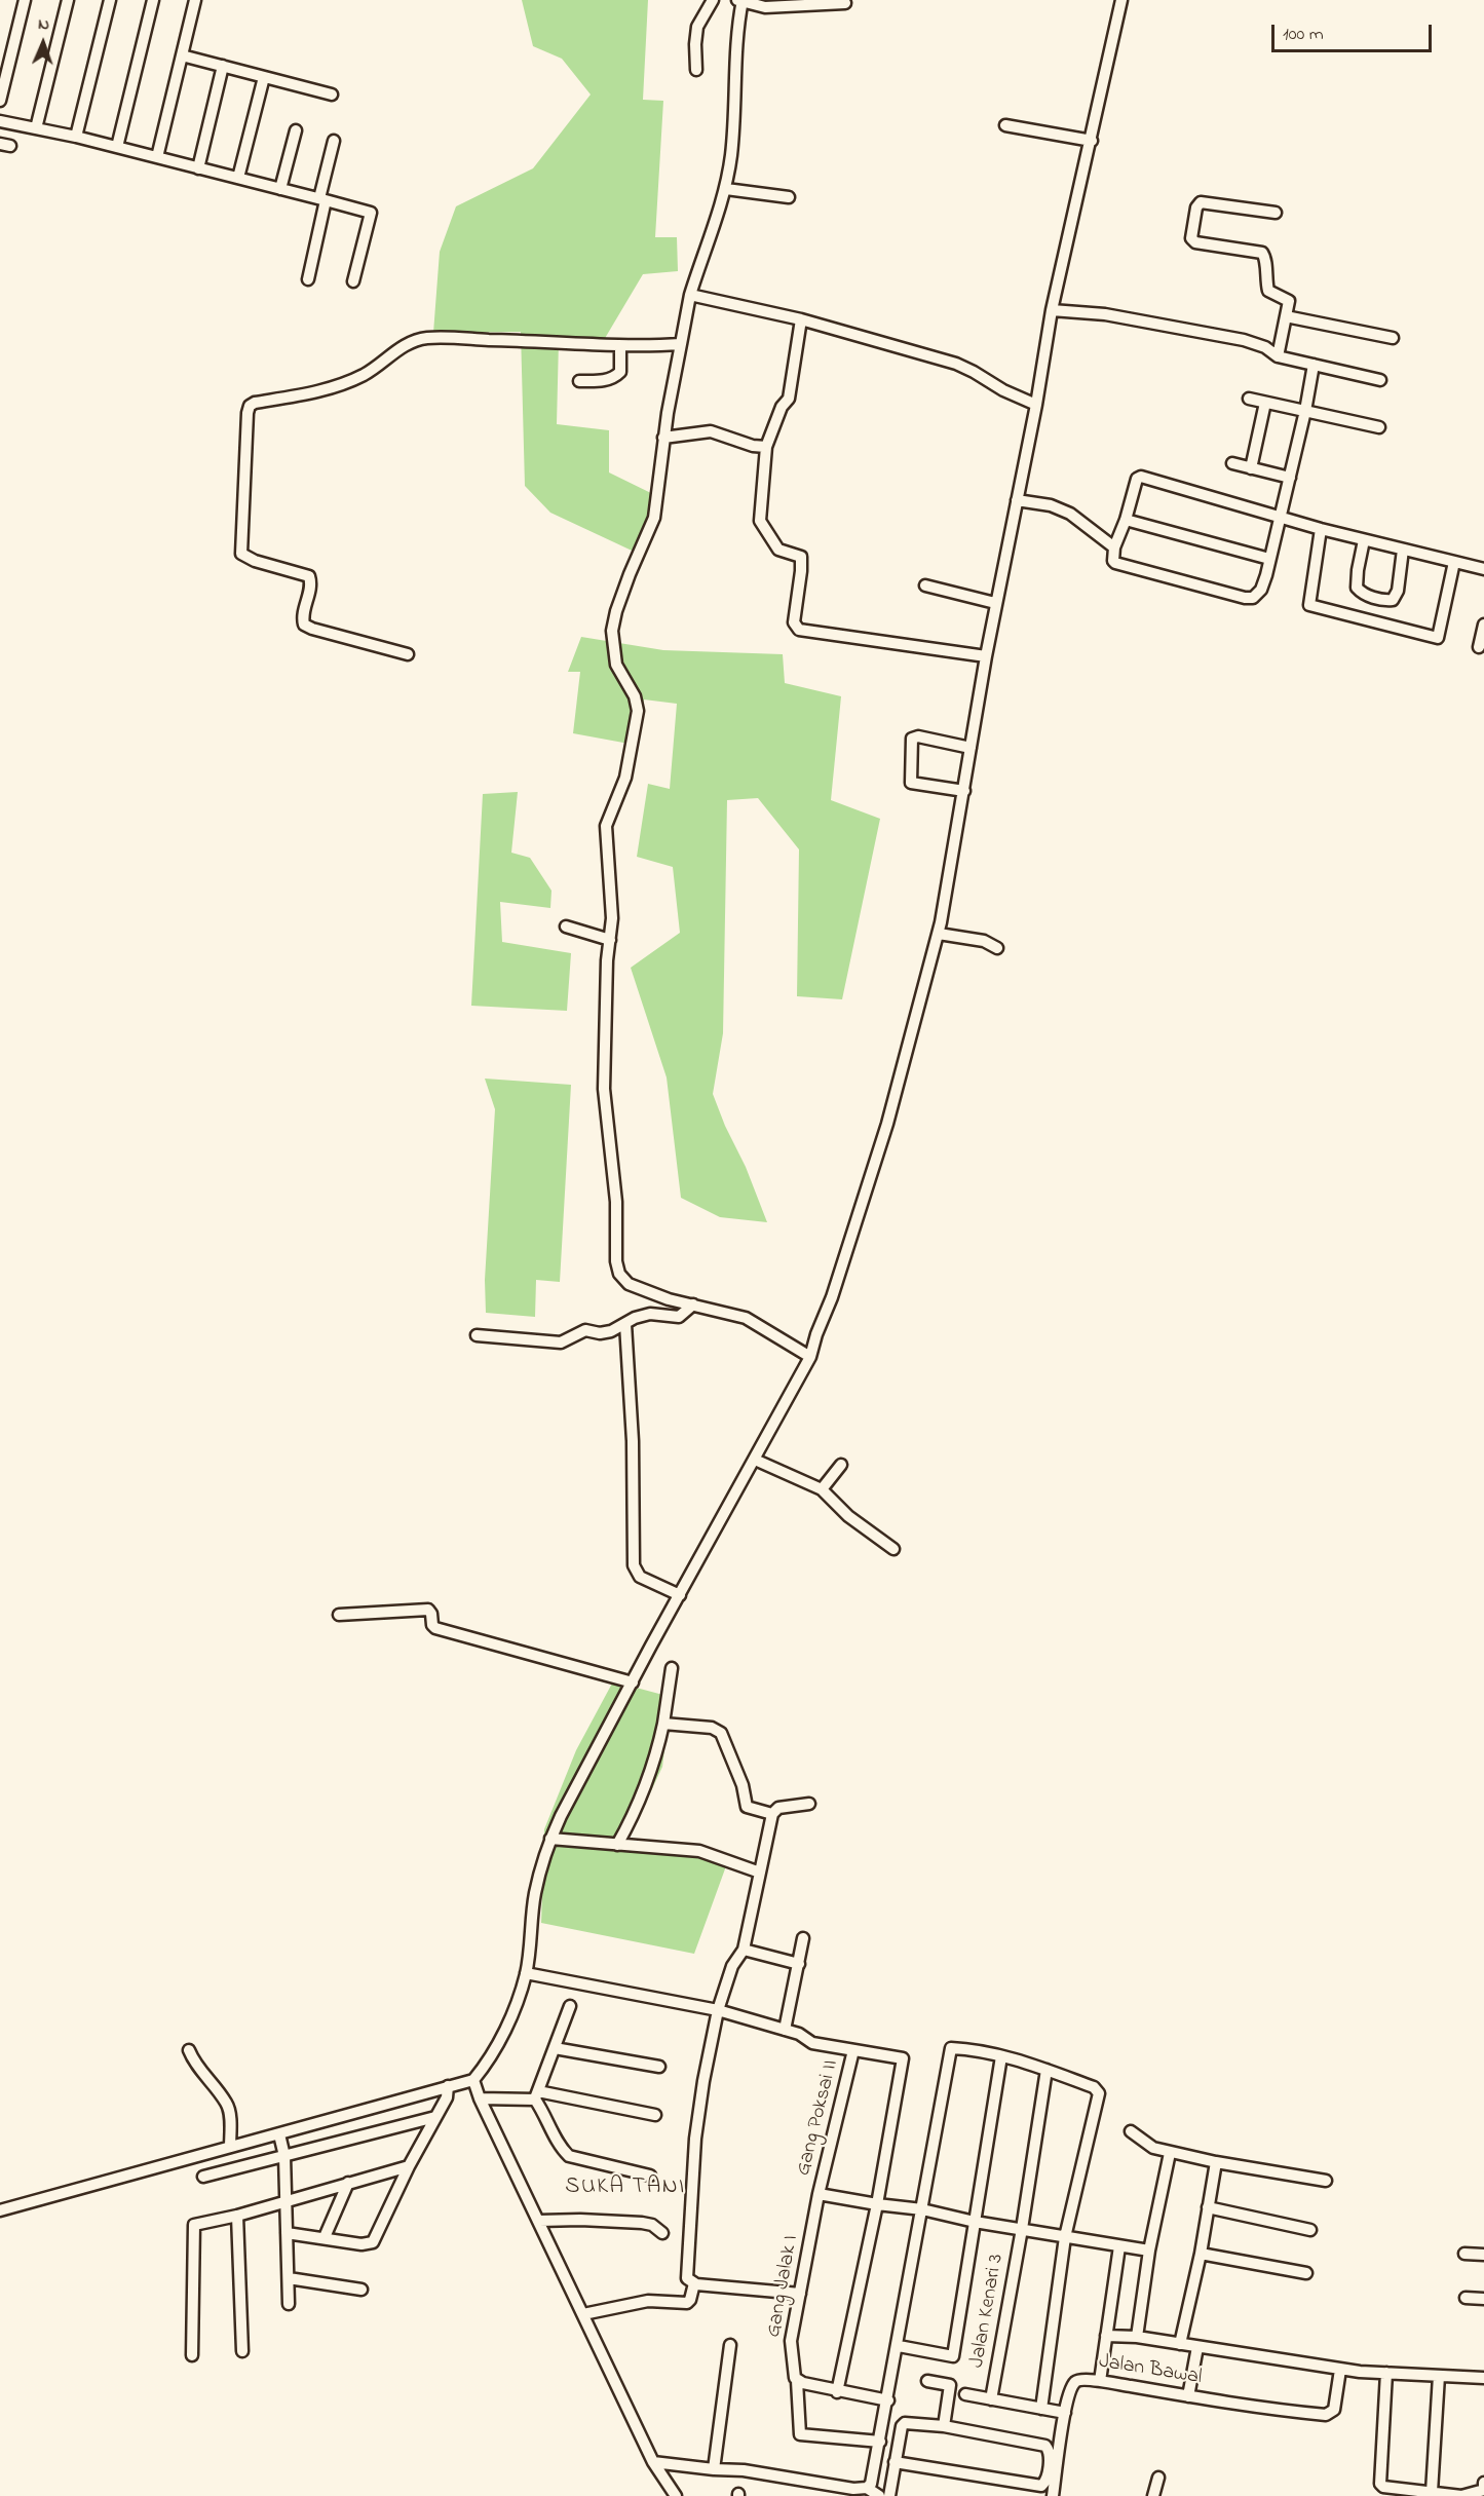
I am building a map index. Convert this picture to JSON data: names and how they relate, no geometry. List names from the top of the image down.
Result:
{
  "streets": {
    "street": [
      "Gang Poksai II",
      "Gang Jalak I",
      "Jalan Kenari 3",
      "Jalan Bawal"
    ]
  },
  "crossings": [
    ["Gang Poksai II", "Gang Jalak I"]
  ],
  "districts": ["SUKA TANI"],
  "scale_bar": "100 m",
  "north": "top"
}
